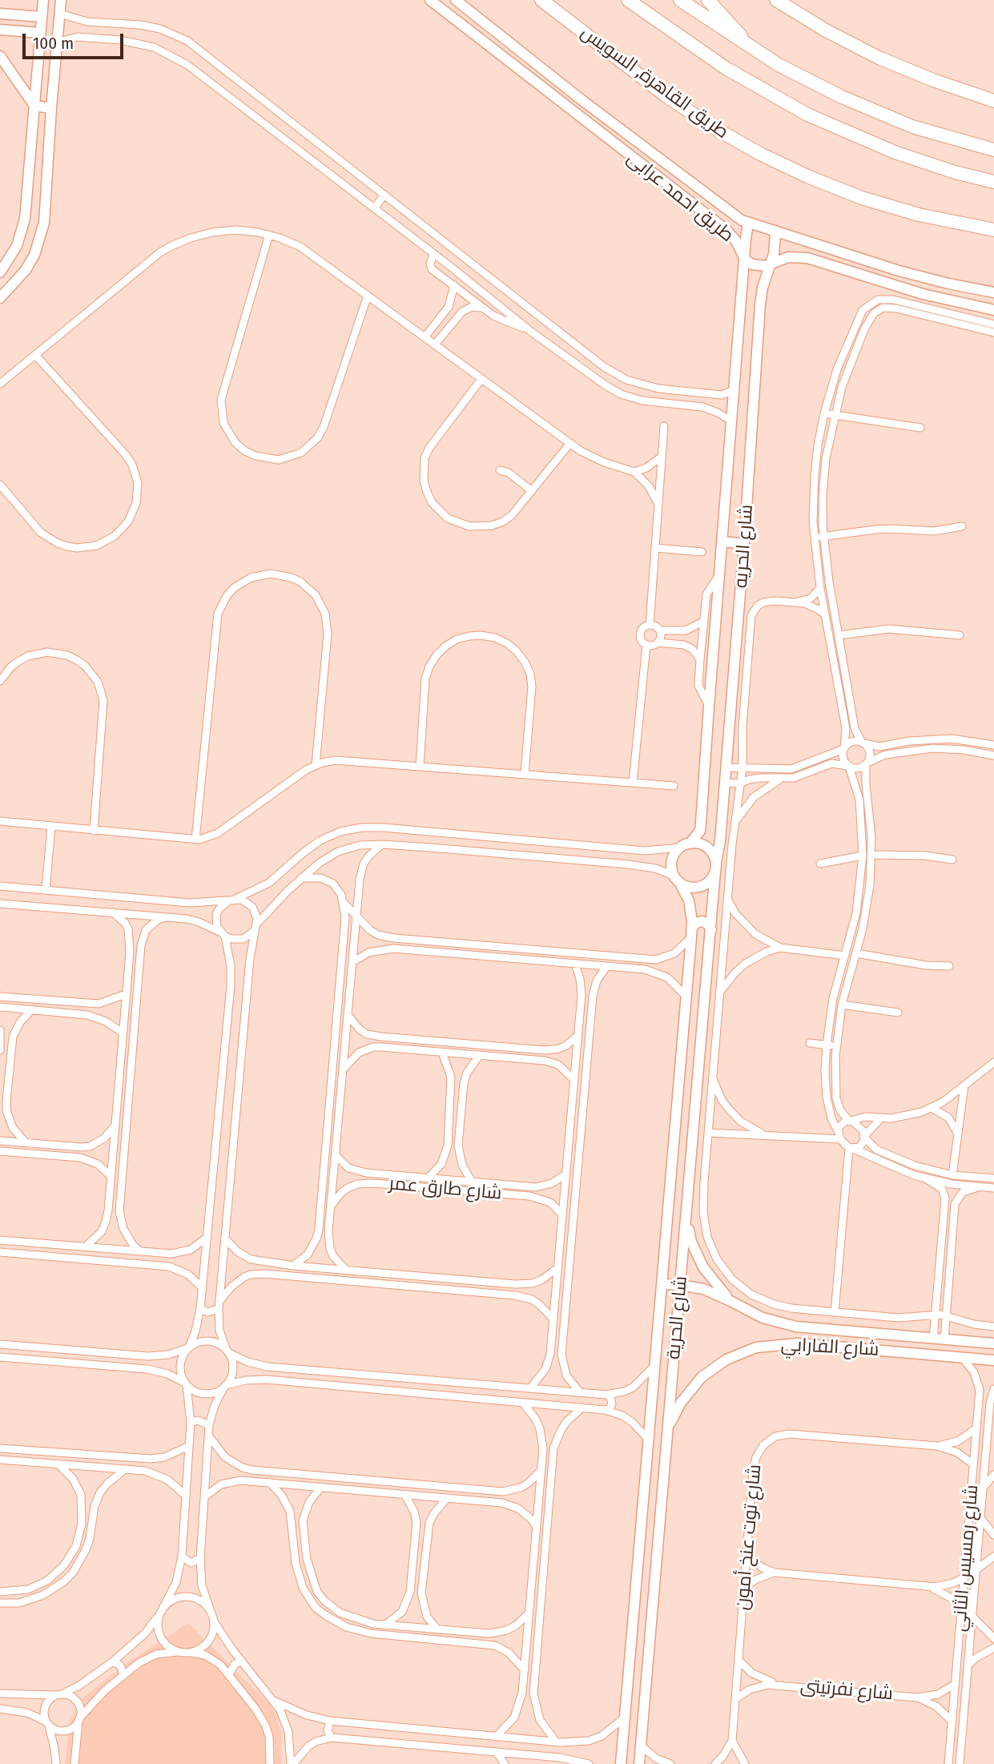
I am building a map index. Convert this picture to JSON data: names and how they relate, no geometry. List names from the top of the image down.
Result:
{
  "streets": {
    "highway": ["طريق القاهرة, السويس"],
    "street": [
      "طريق احمد عرابى",
      "شارع الحريه",
      "شارع طارق عمر",
      "شارع الحرية",
      "شارع الفارابي",
      "شارع توت عنخ أمون",
      "شارع رمسيس الثاني",
      "شارع نفرتيتى"
    ]
  },
  "crossings": [
    ["طريق احمد عرابى", "شارع الحريه"],
    ["شارع الحريه", "شارع الحرية"],
    ["شارع الحرية", "شارع الفارابي"],
    ["شارع الفارابي", "شارع رمسيس الثاني"],
    ["شارع توت عنخ أمون", "شارع رمسيس الثاني"],
    ["شارع توت عنخ أمون", "شارع نفرتيتى"],
    ["شارع رمسيس الثاني", "شارع نفرتيتى"]
  ],
  "scale_bar": "100 m"
}
